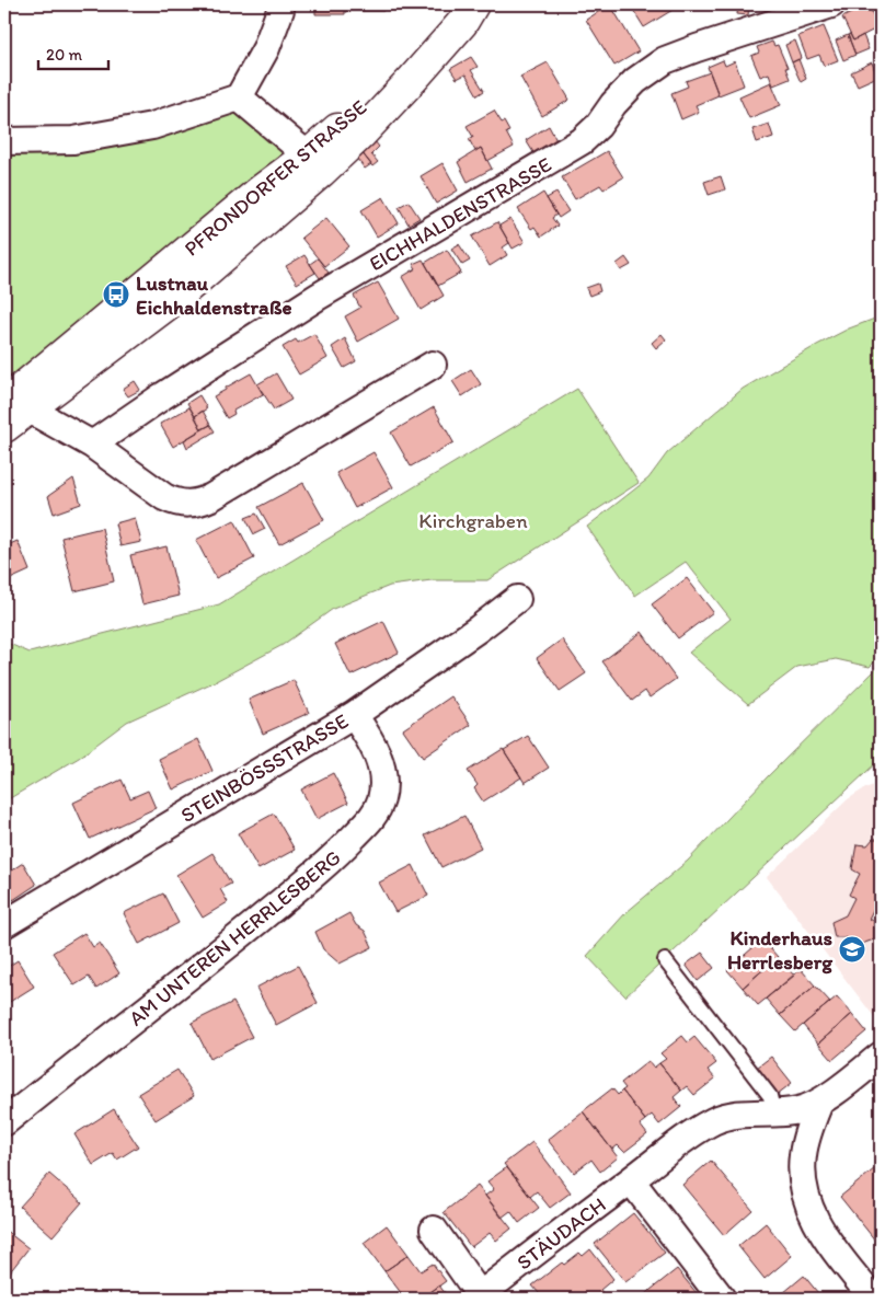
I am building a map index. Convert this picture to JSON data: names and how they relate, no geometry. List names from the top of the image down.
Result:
{
  "streets": {
    "street": [
      "PFRONDORFER STRASSE",
      "EICHHALDENSTRASSE",
      "STEINBÖSSSTRASSE",
      "AM UNTEREN HERRLESBERG",
      "STÄUDACH"
    ]
  },
  "crossings": [
    ["STEINBÖSSSTRASSE", "AM UNTEREN HERRLESBERG"]
  ],
  "parks": ["Kirchgraben"],
  "places": {
    "bus stop": ["Lustnau Eichhaldenstraße"],
    "school or university": ["Kinderhaus Herrlesberg"]
  },
  "scale_bar": "20 m"
}
